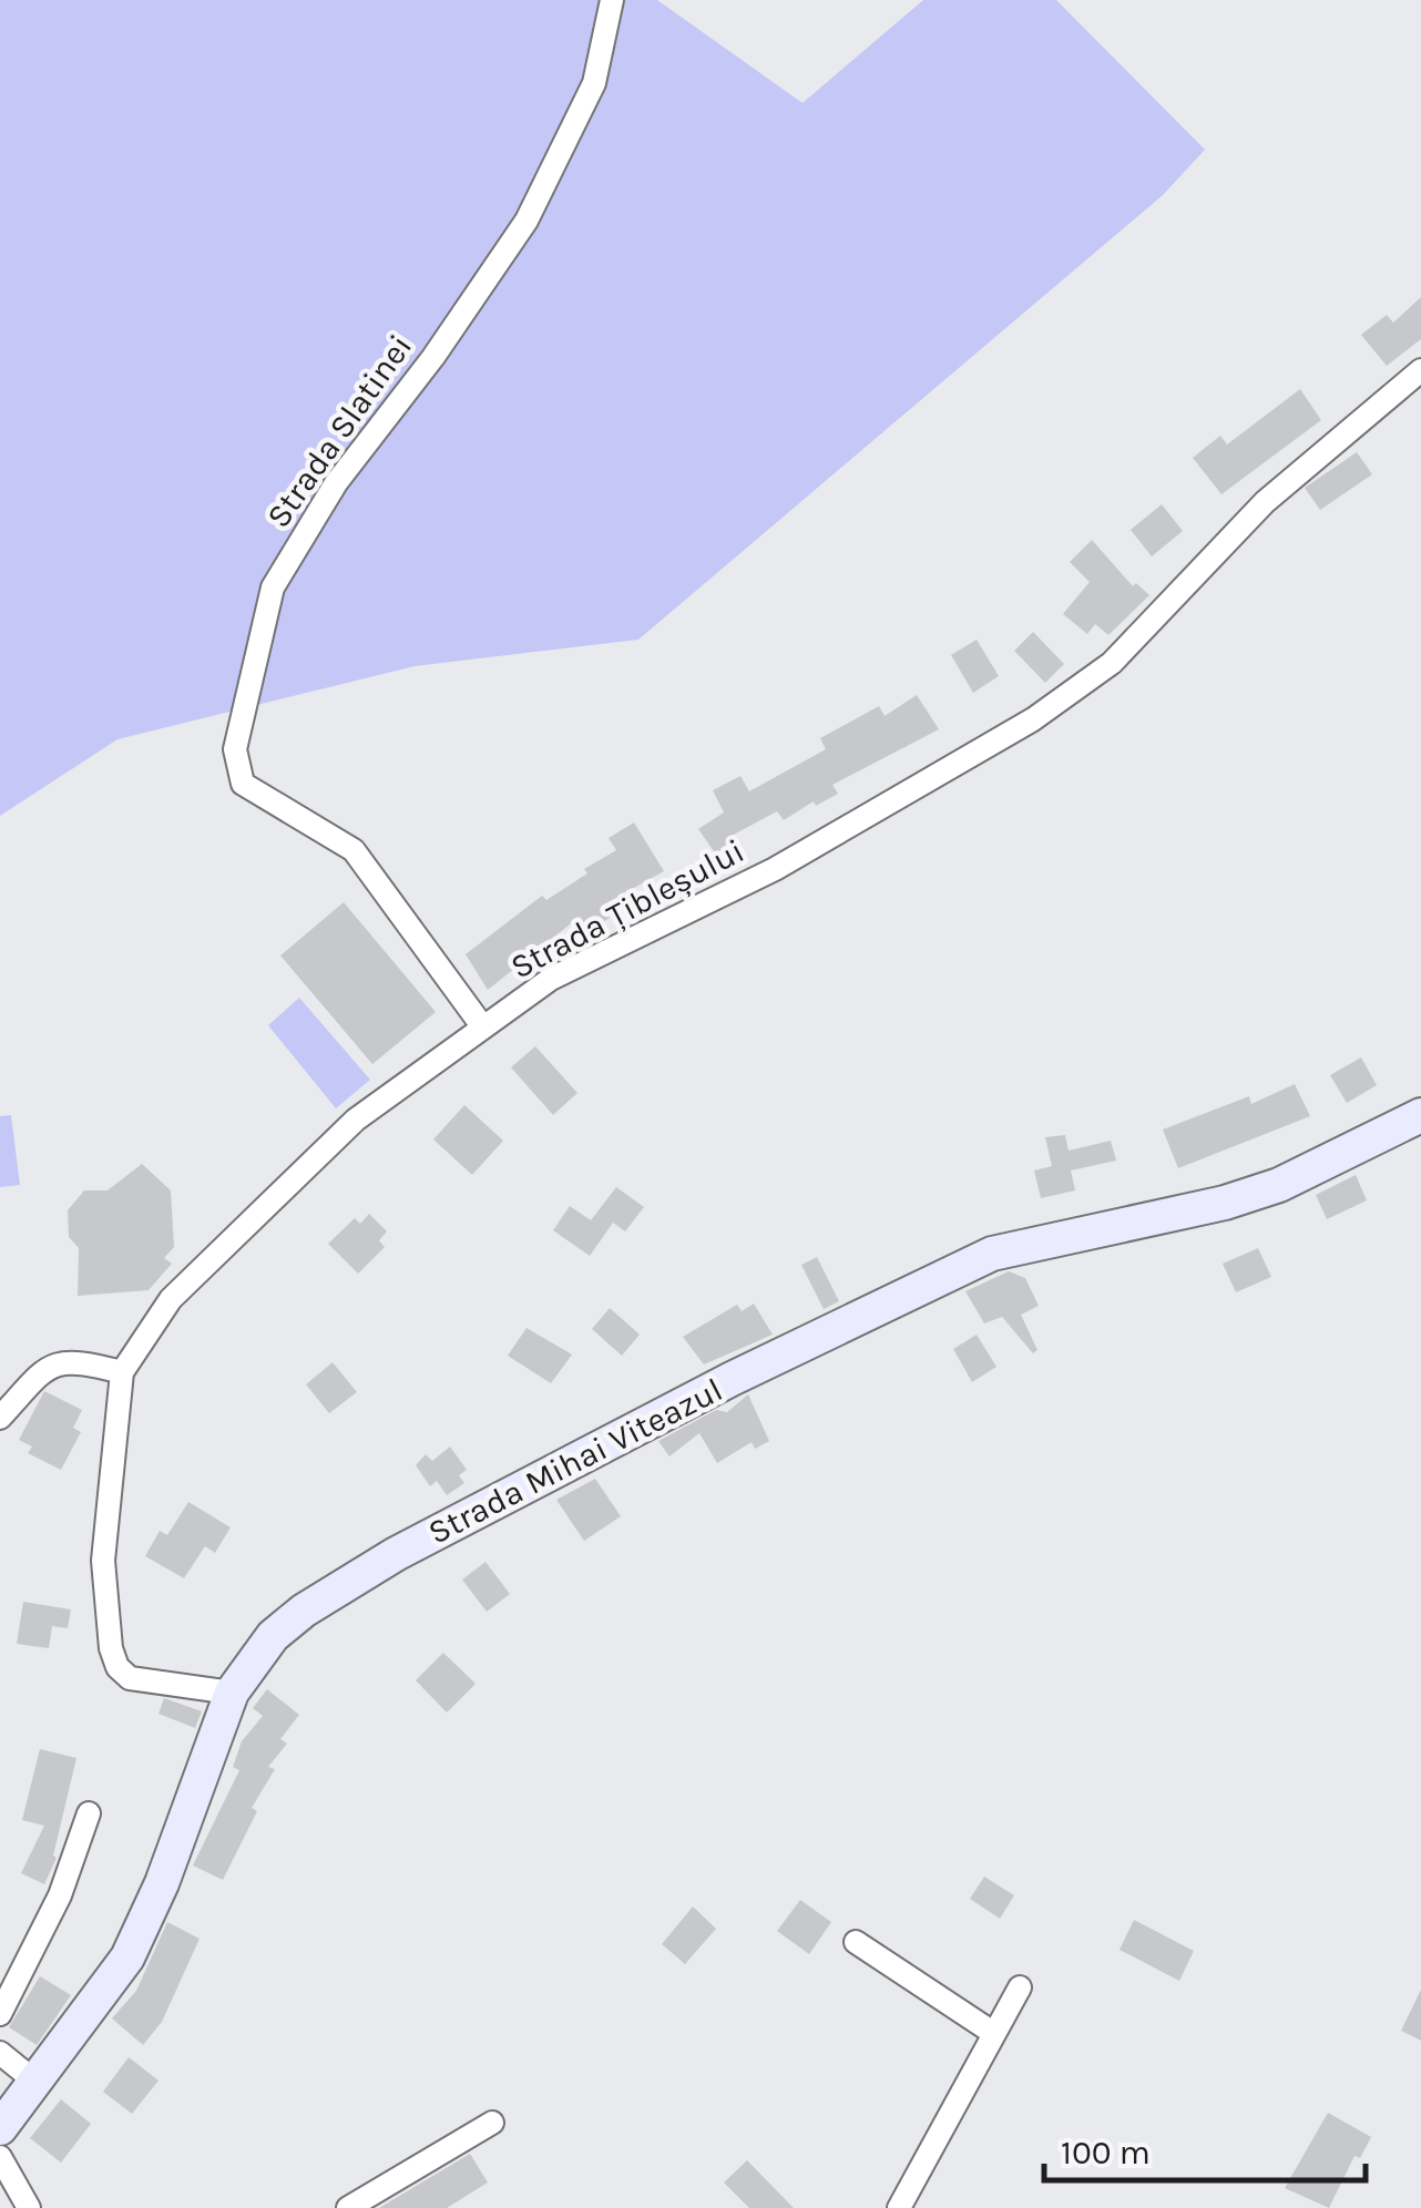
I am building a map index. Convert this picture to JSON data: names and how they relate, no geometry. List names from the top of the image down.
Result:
{
  "streets": {
    "main road": ["Strada Mihai Viteazul"],
    "street": ["Strada Slatinei", "Strada Țibleșului"]
  },
  "crossings": [
    ["Strada Slatinei", "Strada Țibleșului"],
    ["Strada Țibleșului", "Strada Mihai Viteazul"]
  ],
  "scale_bar": "100 m"
}
